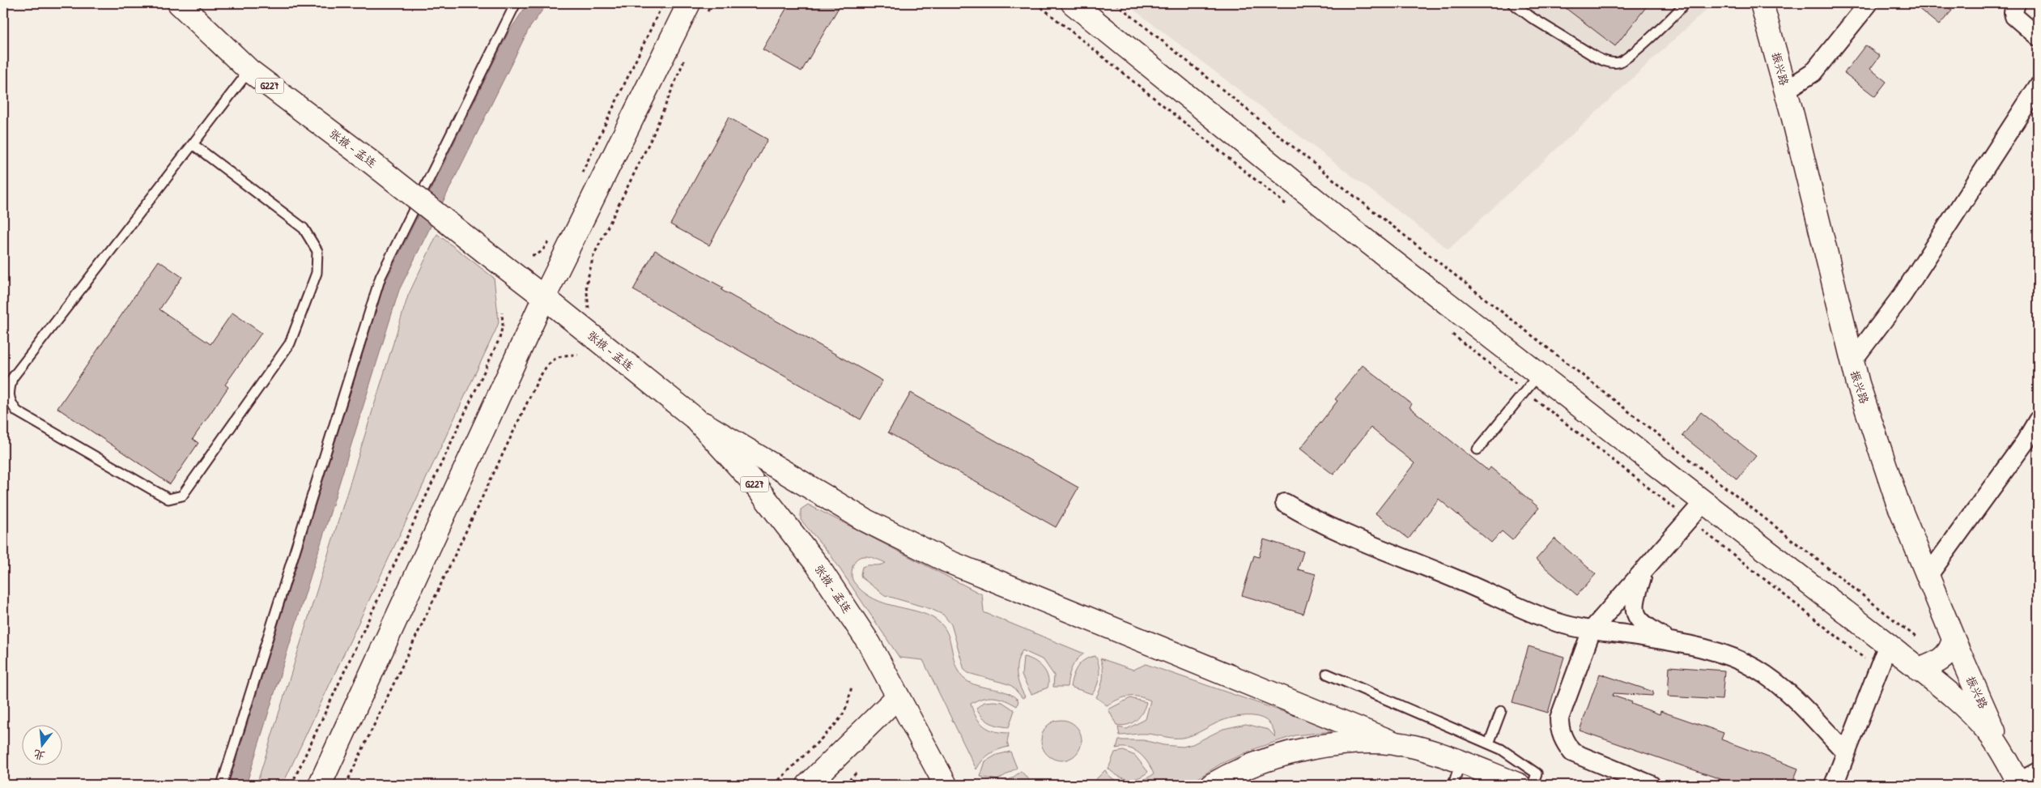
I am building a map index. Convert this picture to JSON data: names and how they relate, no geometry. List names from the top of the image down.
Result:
{
  "streets": {
    "main road": ["振兴路", "G227", "张掖 - 孟连"]
  },
  "north": "bottom"
}
